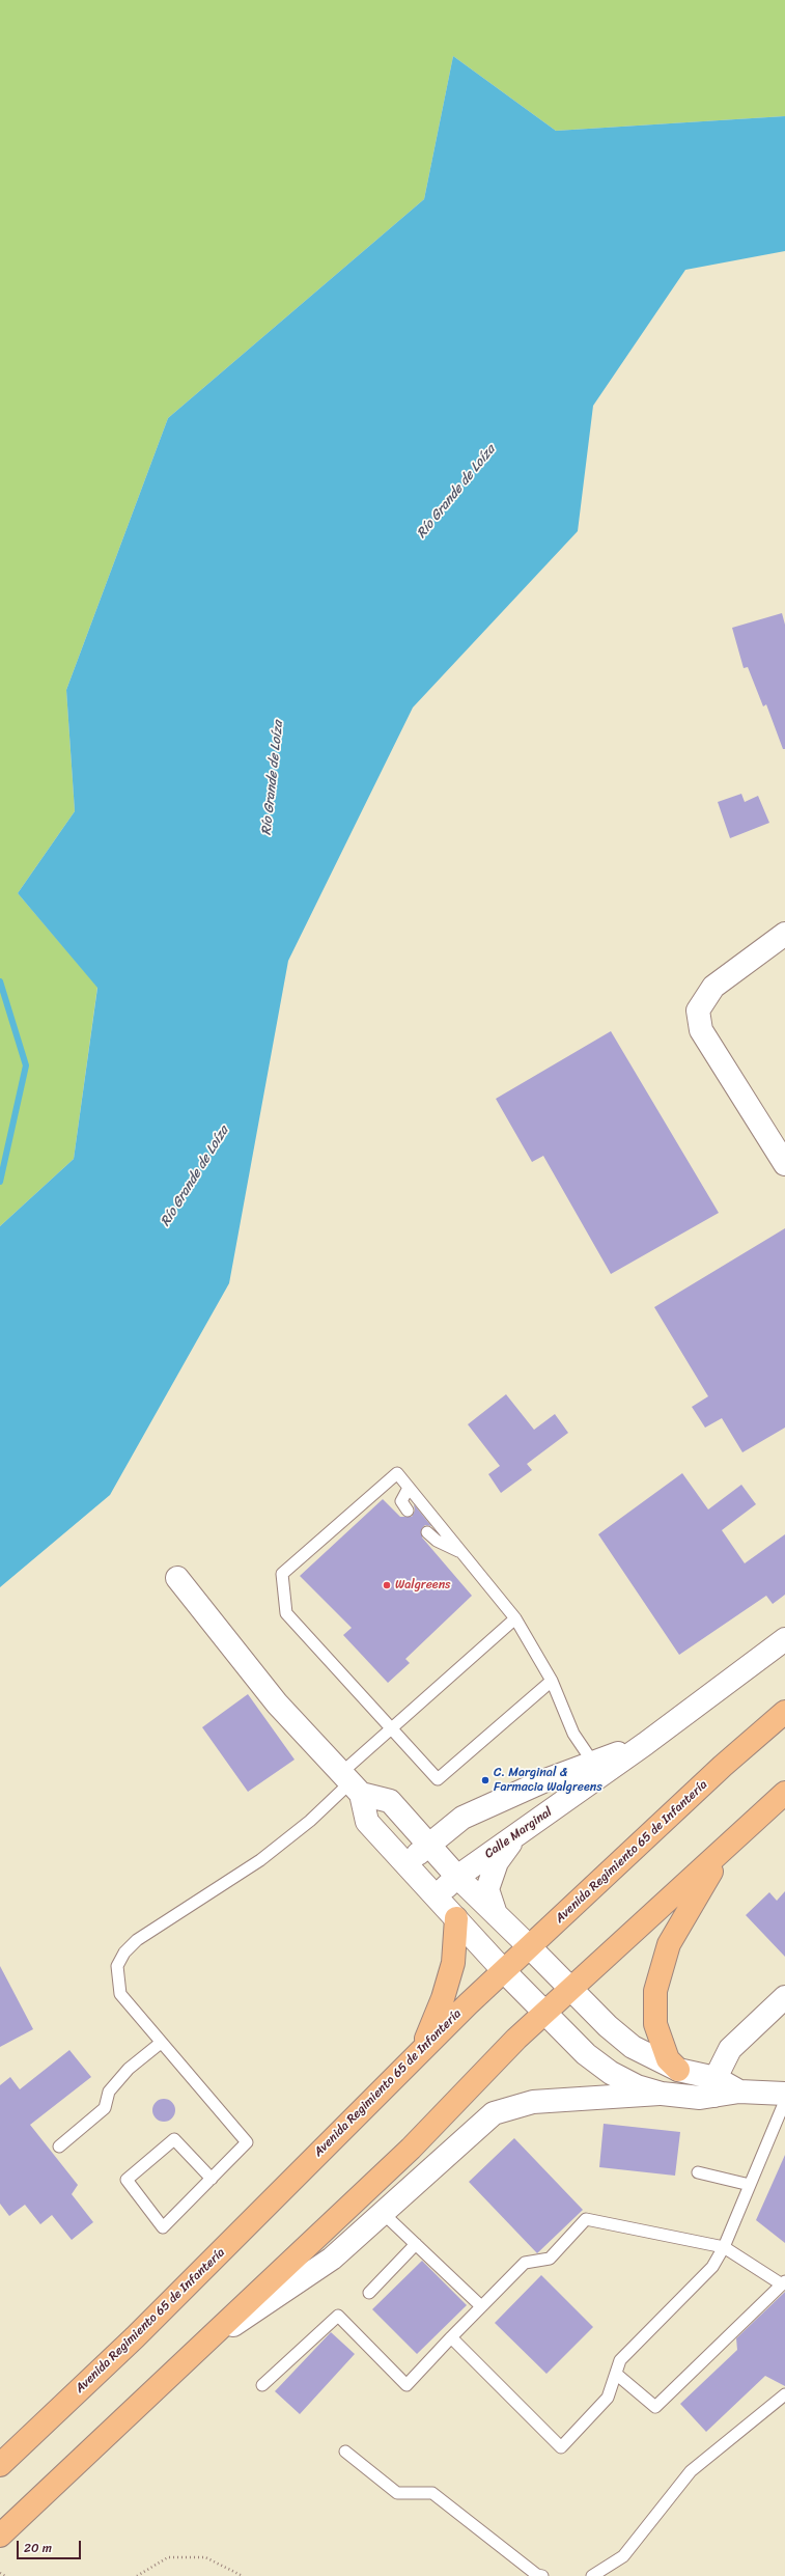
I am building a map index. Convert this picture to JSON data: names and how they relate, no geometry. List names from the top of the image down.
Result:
{
  "streets": {
    "main road": ["Avenida Regimiento 65 de Infantería"],
    "street": ["Calle Marginal"]
  },
  "water": ["Río Grande de Loíza"],
  "places": ["Walgreens", "C. Marginal & Farmacia Walgreens"],
  "scale_bar": "20 m"
}
